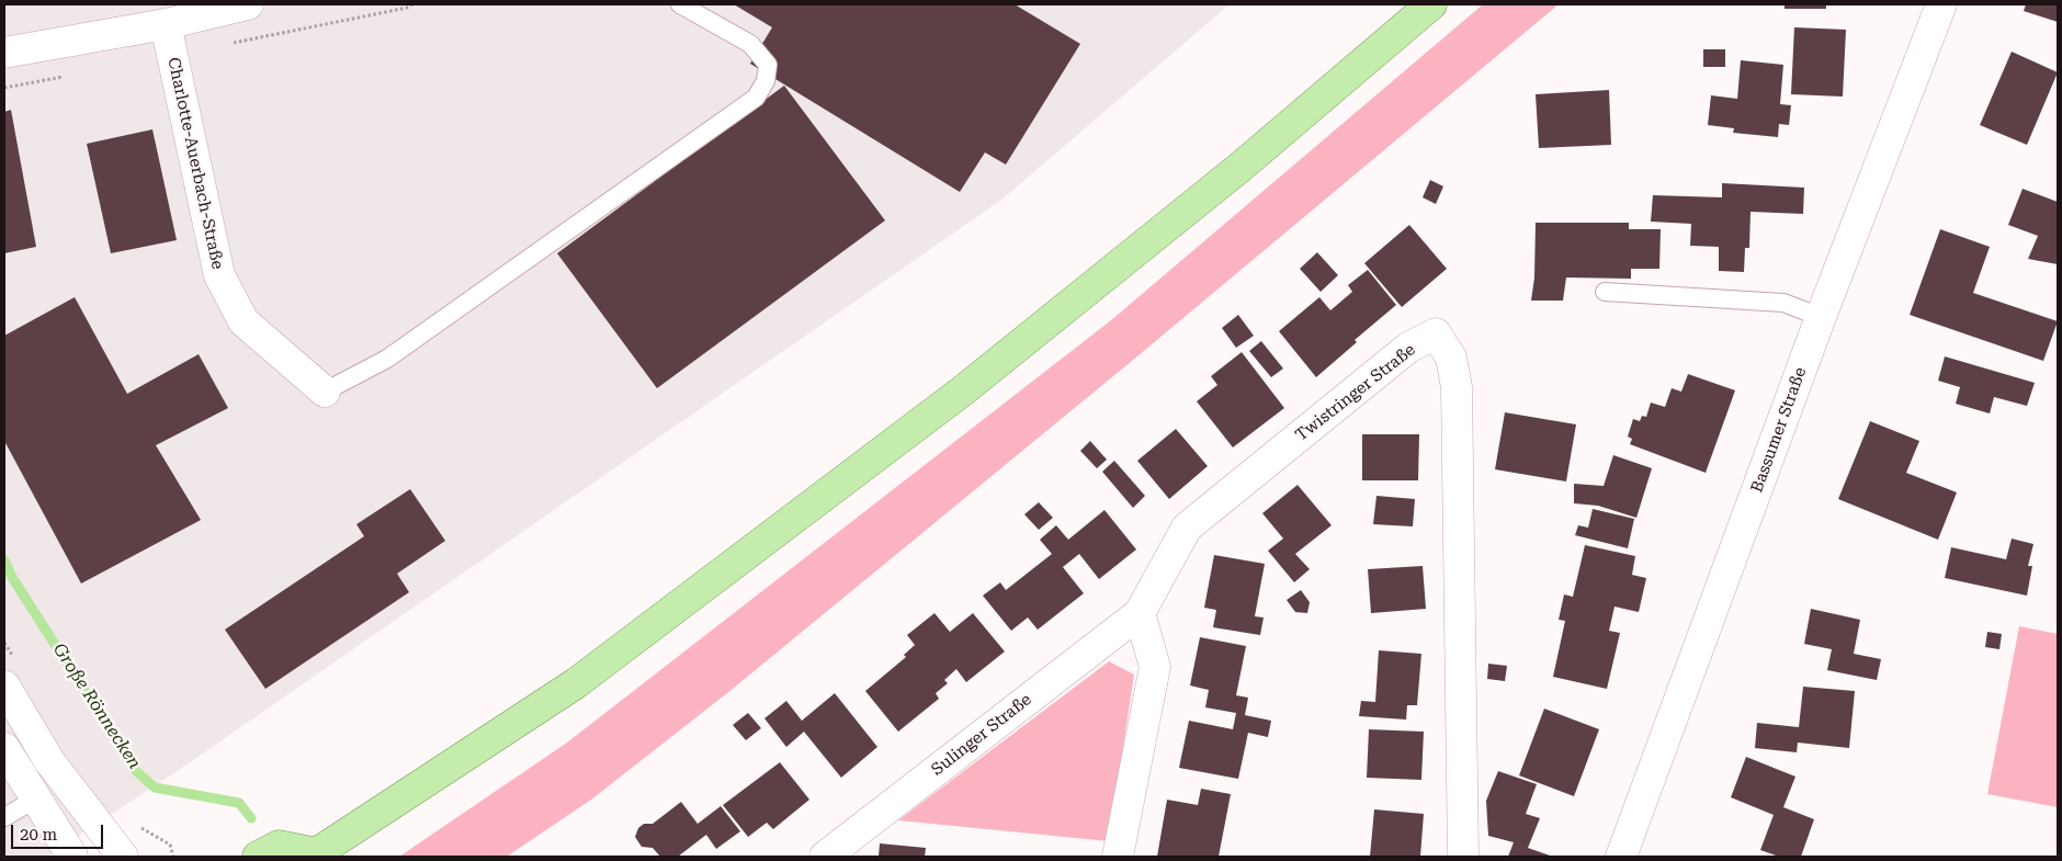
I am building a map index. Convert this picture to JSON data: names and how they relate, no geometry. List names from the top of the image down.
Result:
{
  "streets": {
    "street": [
      "Charlotte-Auerbach-Straße",
      "Twistringer Straße",
      "Bassumer Straße",
      "Sulinger Straße"
    ]
  },
  "crossings": [
    ["Twistringer Straße", "Sulinger Straße"]
  ],
  "water": ["Große Rönnecken"],
  "scale_bar": "20 m"
}
